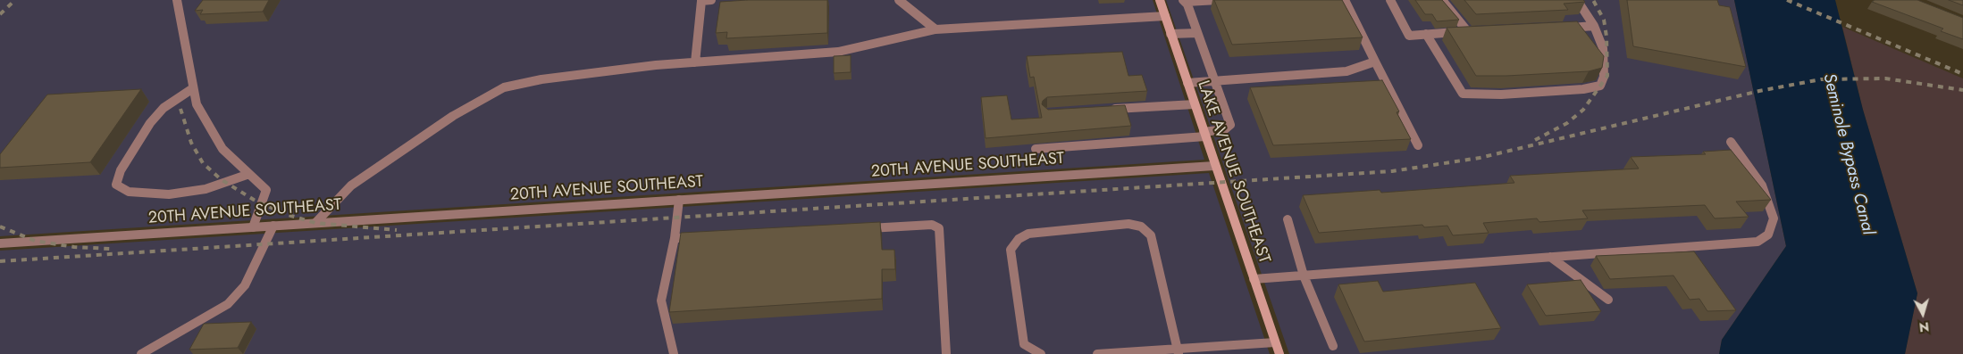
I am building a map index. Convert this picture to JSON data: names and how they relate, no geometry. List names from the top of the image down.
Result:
{
  "streets": {
    "street": ["20TH AVENUE SOUTHEAST", "LAKE AVENUE SOUTHEAST"]
  },
  "crossings": [
    ["20TH AVENUE SOUTHEAST", "LAKE AVENUE SOUTHEAST"]
  ],
  "water": ["Seminole Bypass Canal"],
  "north": "bottom"
}
